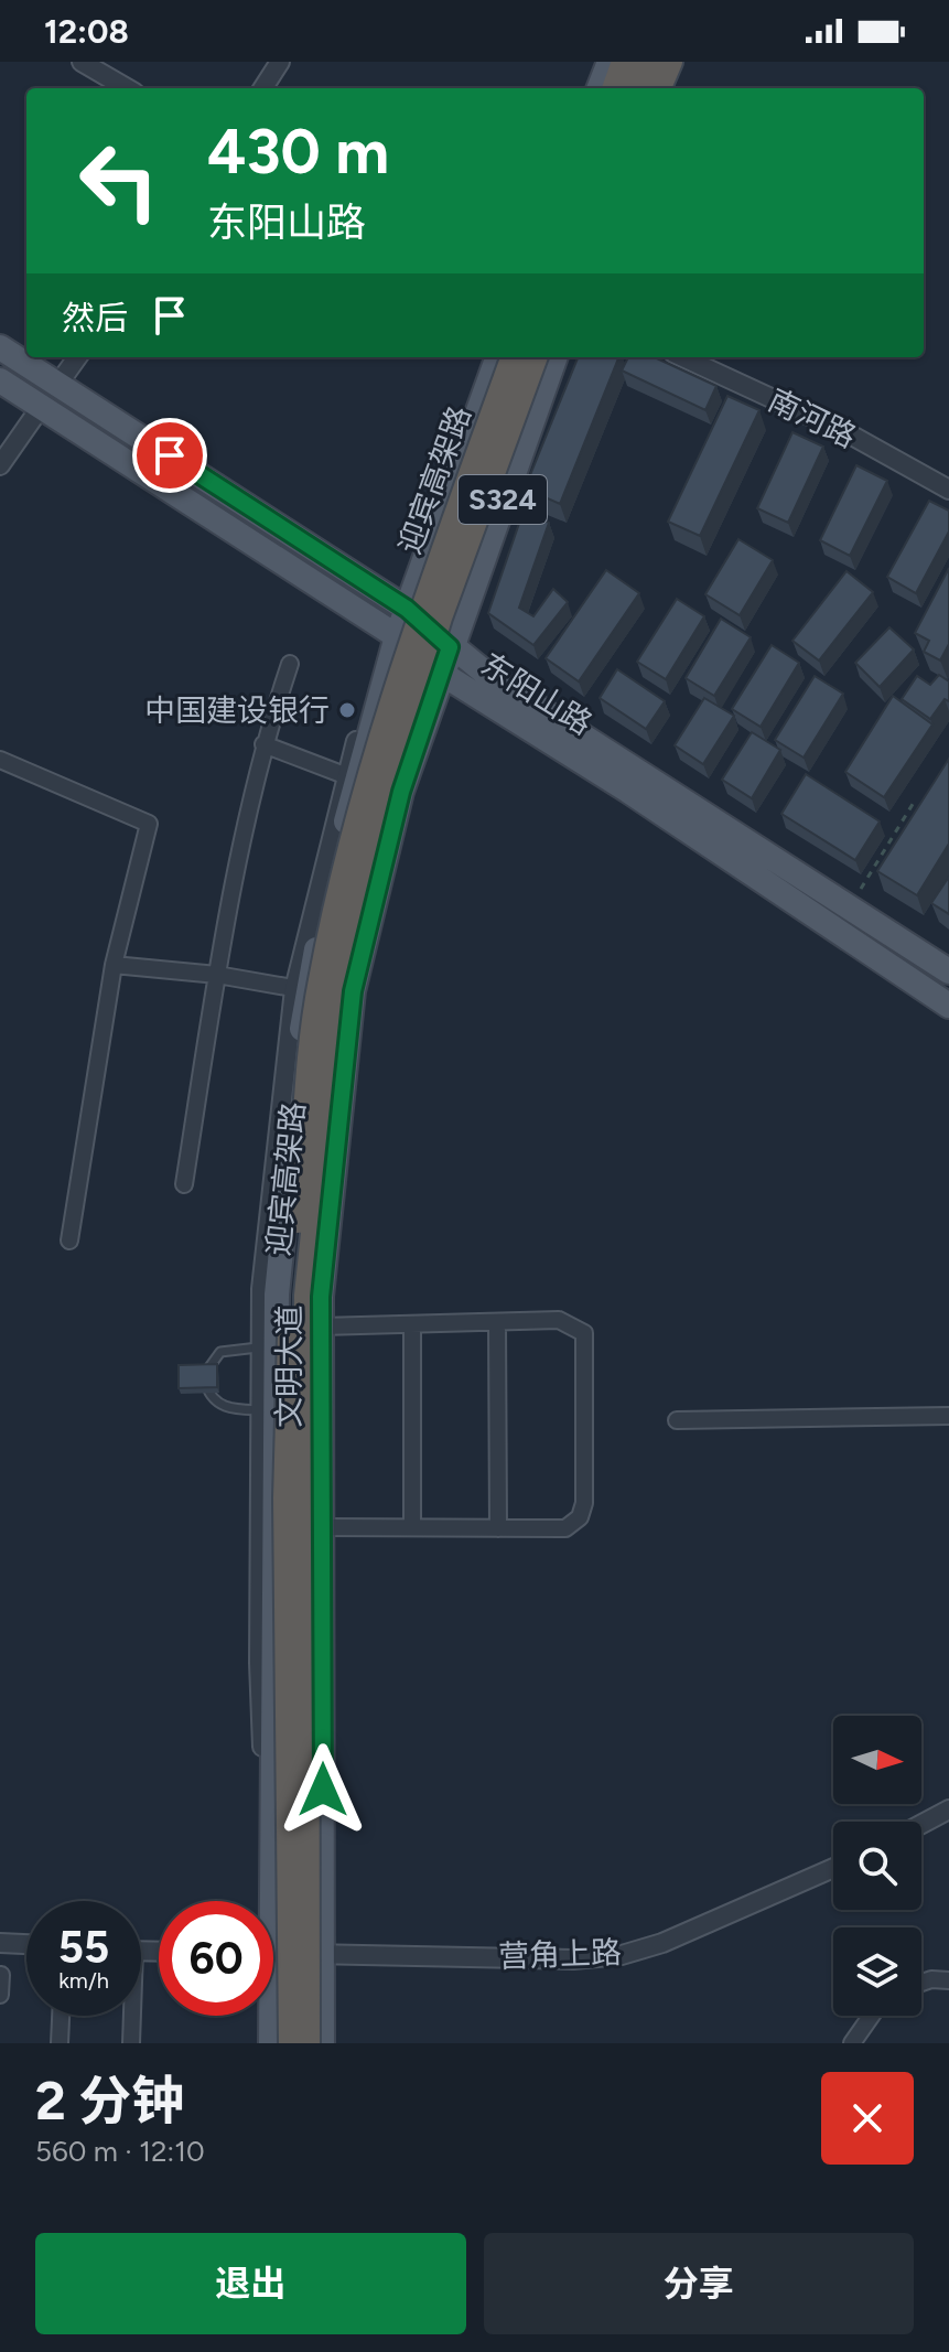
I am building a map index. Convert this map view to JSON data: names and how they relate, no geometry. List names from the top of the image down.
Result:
{
  "streets": {
    "highway": ["迎宾高架路"],
    "main road": ["S324", "东阳山路", "文明大道"],
    "street": ["南河路", "营角上路"]
  },
  "crossings": [
    ["东阳山路", "文明大道"],
    ["文明大道", "营角上路"]
  ],
  "places": ["中国建设银行"],
  "north": "right",
  "page": {
    "status": "12:08",
    "turn": ["430 m", "东阳山路"],
    "then": "然后",
    "speed": "55 km/h",
    "limit": "60",
    "heading": ["2 分钟", "560 m · 12:10"],
    "buttons": ["退出", "分享"]
  }
}
